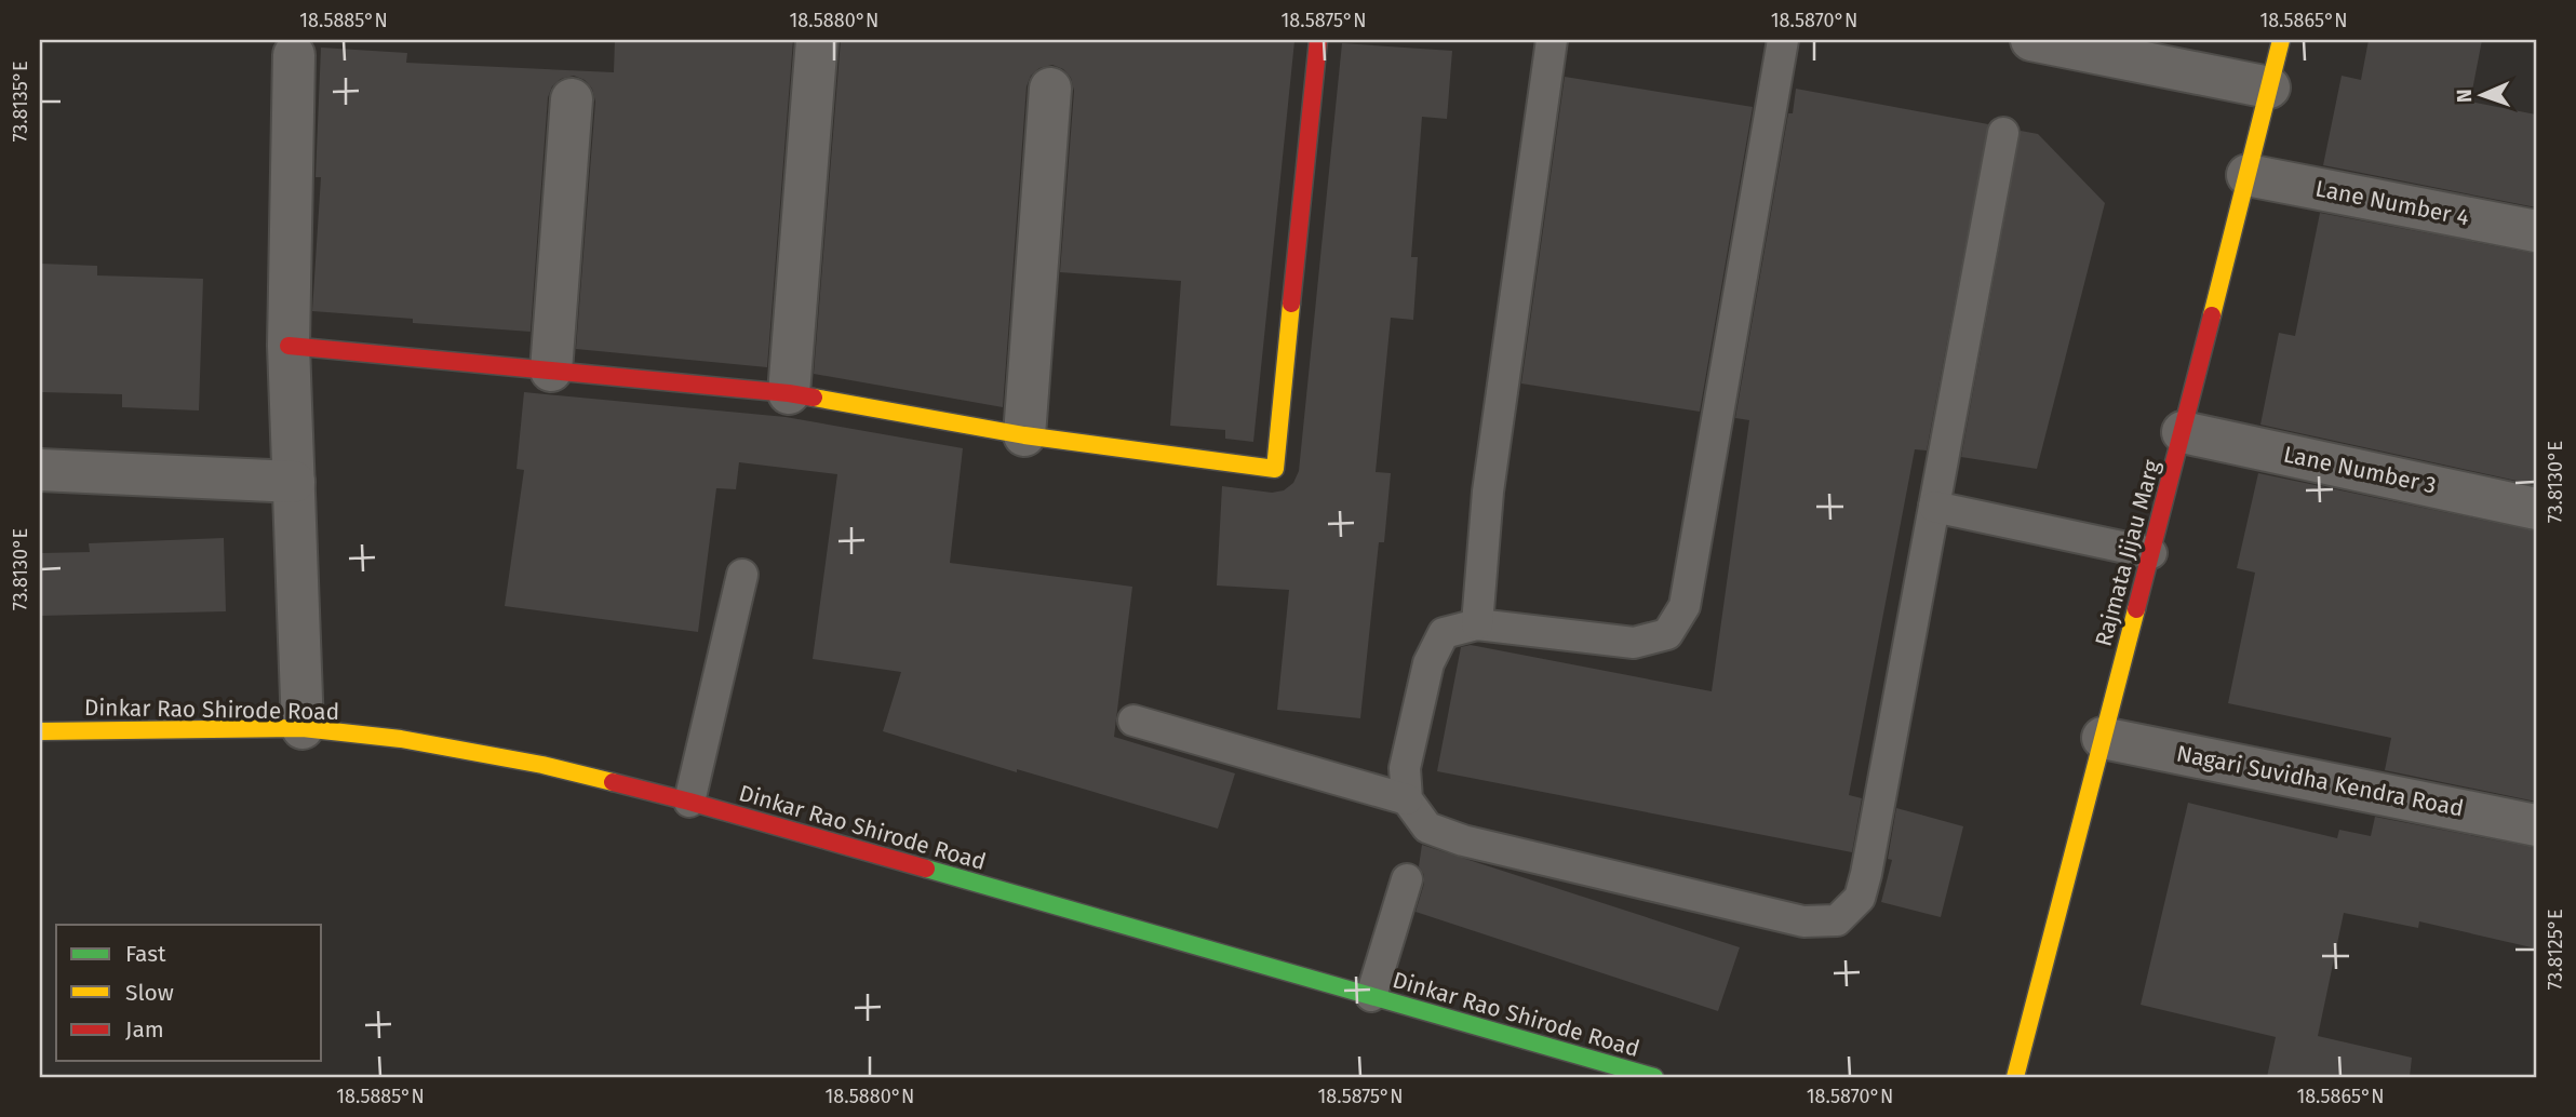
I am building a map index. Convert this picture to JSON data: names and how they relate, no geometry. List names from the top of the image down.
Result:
{
  "streets": {
    "street": [
      "Lane Number 4",
      "Lane Number 3",
      "Rajmata Jijau Marg",
      "Dinkar Rao Shirode Road",
      "Nagari Suvidha Kendra Road"
    ]
  },
  "crossings": [
    ["Lane Number 4", "Rajmata Jijau Marg"],
    ["Lane Number 3", "Rajmata Jijau Marg"],
    ["Rajmata Jijau Marg", "Nagari Suvidha Kendra Road"]
  ],
  "legend": ["Fast", "Slow", "Jam"],
  "north": "left",
  "coordinates": [
    "18.5885°N",
    "18.5880°N",
    "18.5875°N",
    "18.5870°N",
    "18.5865°N",
    "73.8135°E",
    "73.8130°E",
    "73.8125°E"
  ]
}
